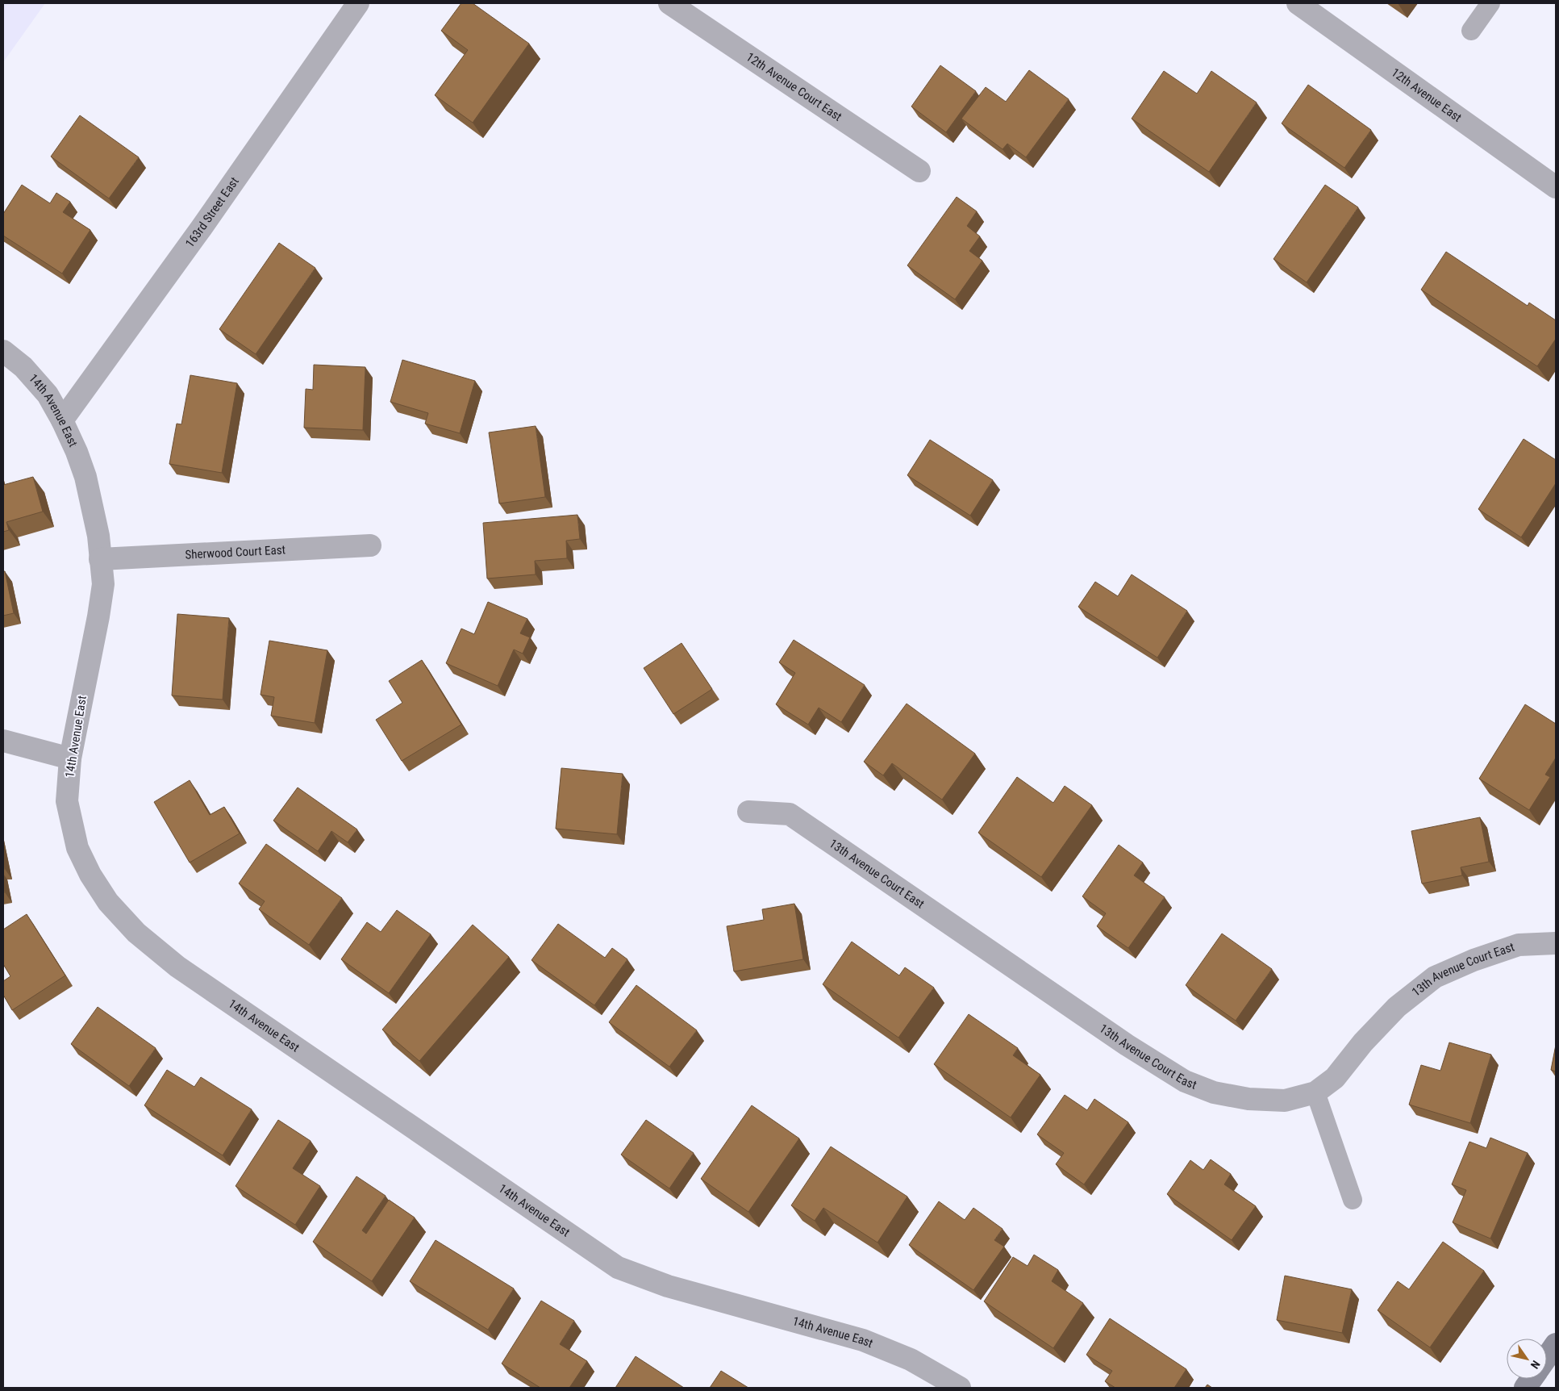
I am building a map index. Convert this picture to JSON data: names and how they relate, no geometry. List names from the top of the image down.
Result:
{
  "streets": {
    "street": [
      "12th Avenue Court East",
      "12th Avenue East",
      "163rd Street East",
      "14th Avenue East",
      "Sherwood Court East",
      "13th Avenue Court East"
    ]
  },
  "crossings": [
    ["163rd Street East", "14th Avenue East"],
    ["14th Avenue East", "Sherwood Court East"]
  ],
  "north": "bottom right"
}
